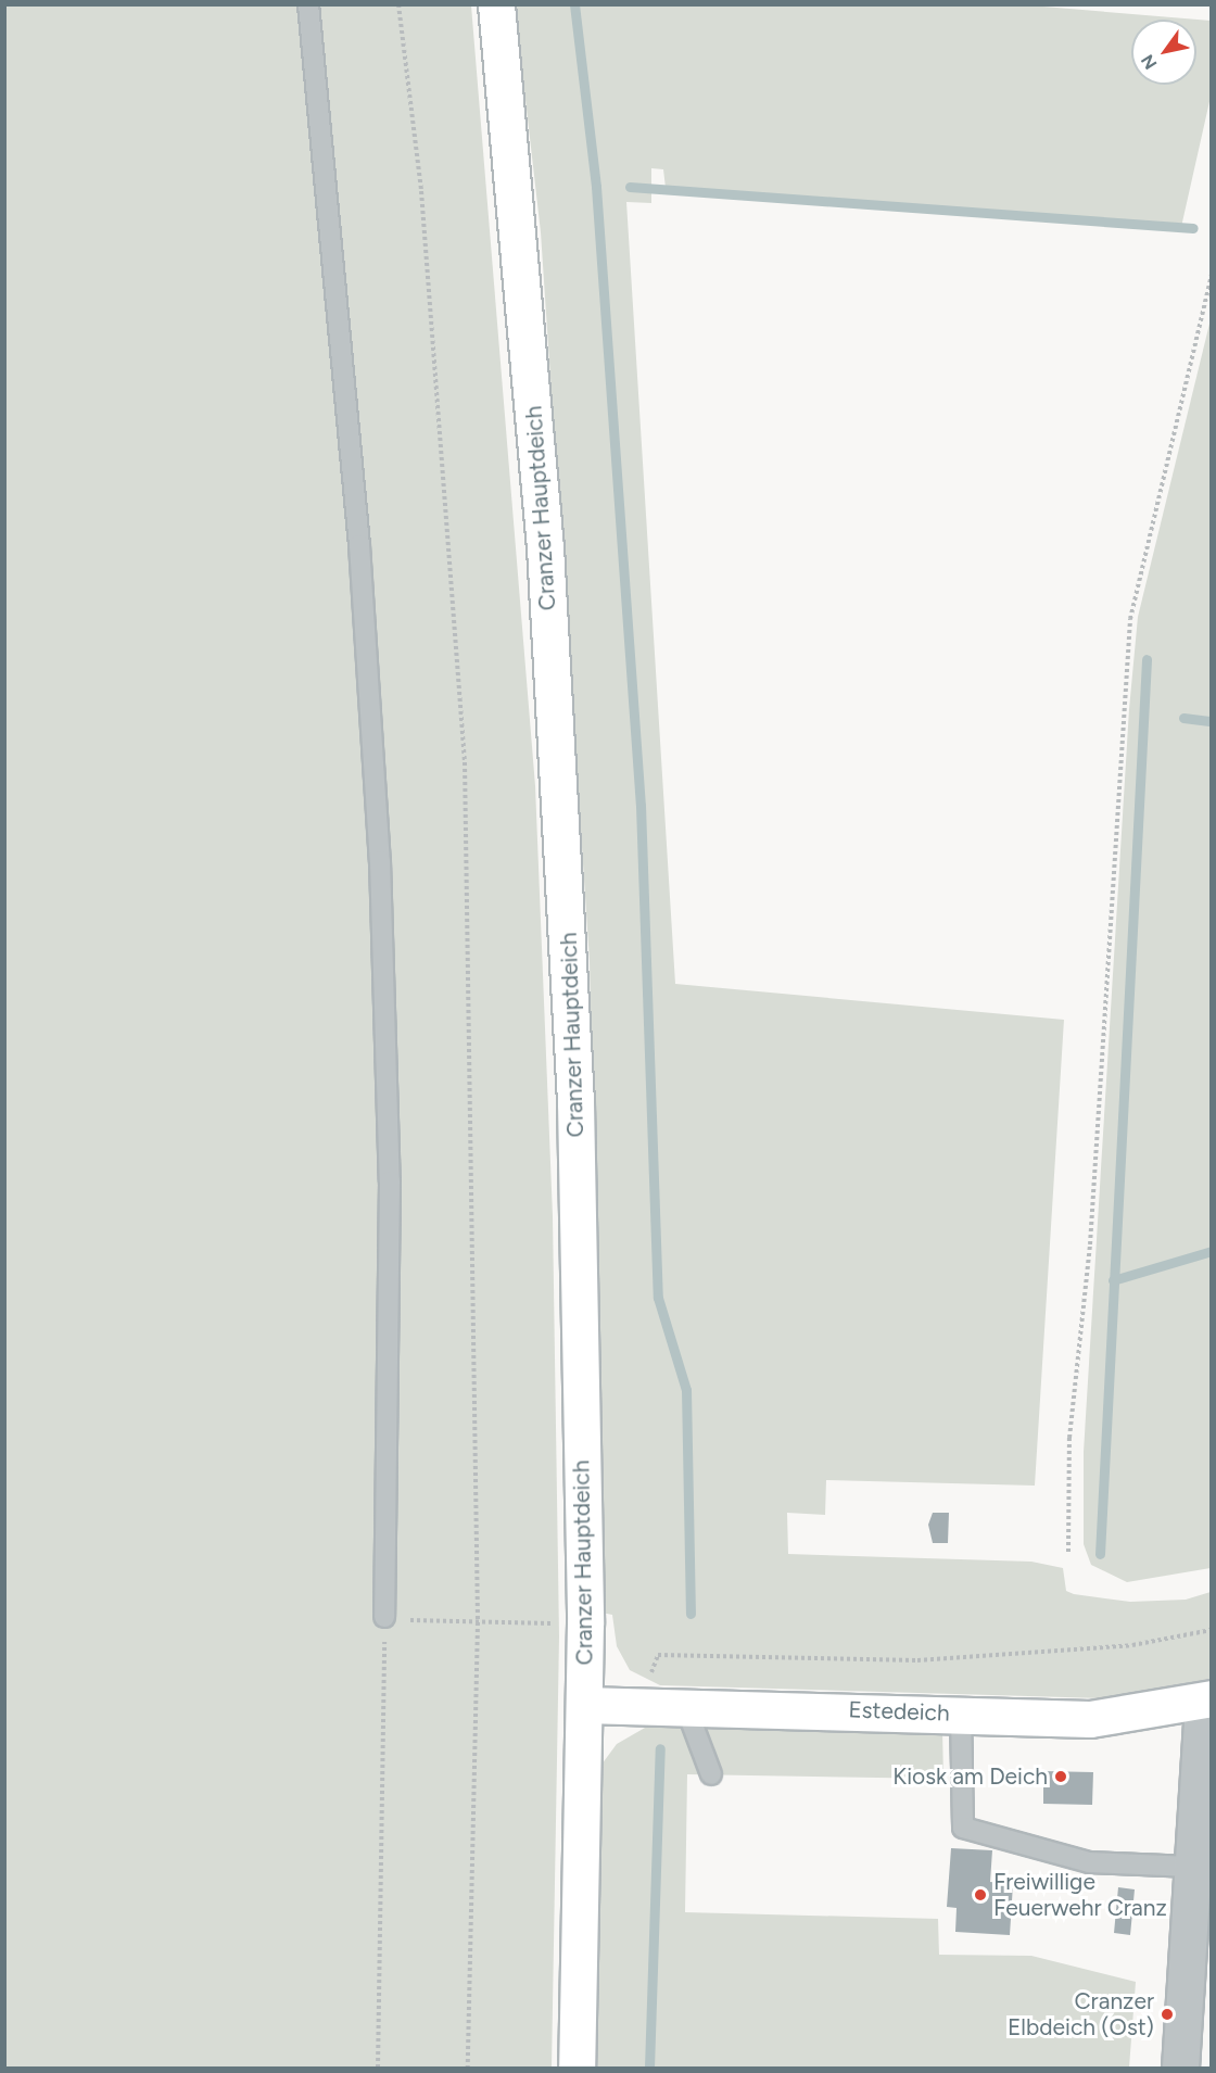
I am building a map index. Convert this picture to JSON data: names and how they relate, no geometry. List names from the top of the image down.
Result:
{
  "streets": {
    "main road": ["Cranzer Hauptdeich", "Estedeich"]
  },
  "crossings": [
    ["Cranzer Hauptdeich", "Estedeich"]
  ],
  "places": ["Kiosk am Deich", "Freiwillige Feuerwehr Cranz", "Cranzer Elbdeich (Ost)"],
  "north": "bottom left"
}
